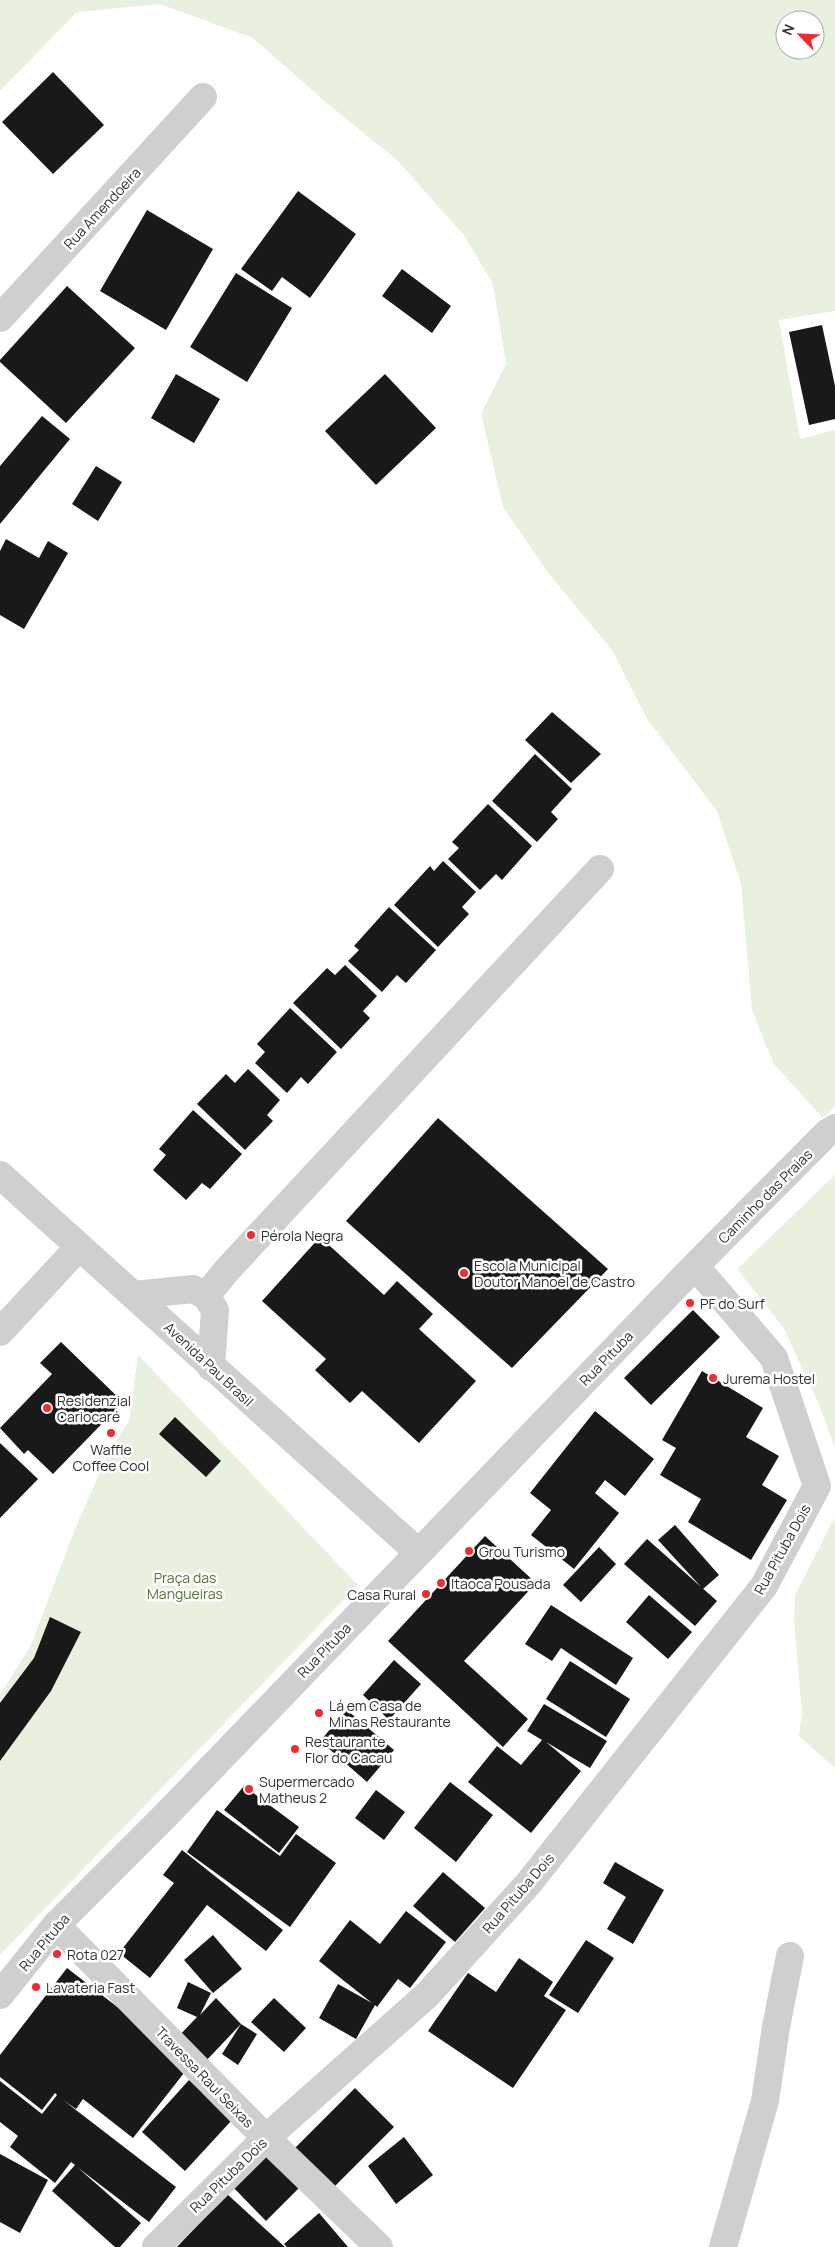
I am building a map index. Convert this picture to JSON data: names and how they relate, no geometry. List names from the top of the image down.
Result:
{
  "streets": {
    "street": [
      "Rua Amendoeira",
      "Caminho das Praias",
      "Rua Pituba",
      "Avenida Pau Brasil",
      "Rua Pituba Dois",
      "Travessa Raul Seixas"
    ]
  },
  "crossings": [
    ["Caminho das Praias", "Rua Pituba"],
    ["Caminho das Praias", "Rua Pituba Dois"],
    ["Rua Pituba", "Avenida Pau Brasil"],
    ["Rua Pituba", "Rua Pituba Dois"],
    ["Rua Pituba", "Travessa Raul Seixas"],
    ["Rua Pituba Dois", "Travessa Raul Seixas"]
  ],
  "parks": ["Praça das Mangueiras"],
  "places": [
    "Pérola Negra",
    "Escola Municipal Doutor Manoel de Castro",
    "PF do Surf",
    "Jurema Hostel",
    "Residenzial Cariocaré",
    "Waffle Coffee Cool",
    "Grou Turismo",
    "Itaoca Pousada",
    "Casa Rural",
    "Lá em Casa de Minas Restaurante",
    "Restaurante Flor do Cacau",
    "Supermercado Matheus 2",
    "Rota 027",
    "Lavateria Fast"
  ],
  "north": "top left"
}
